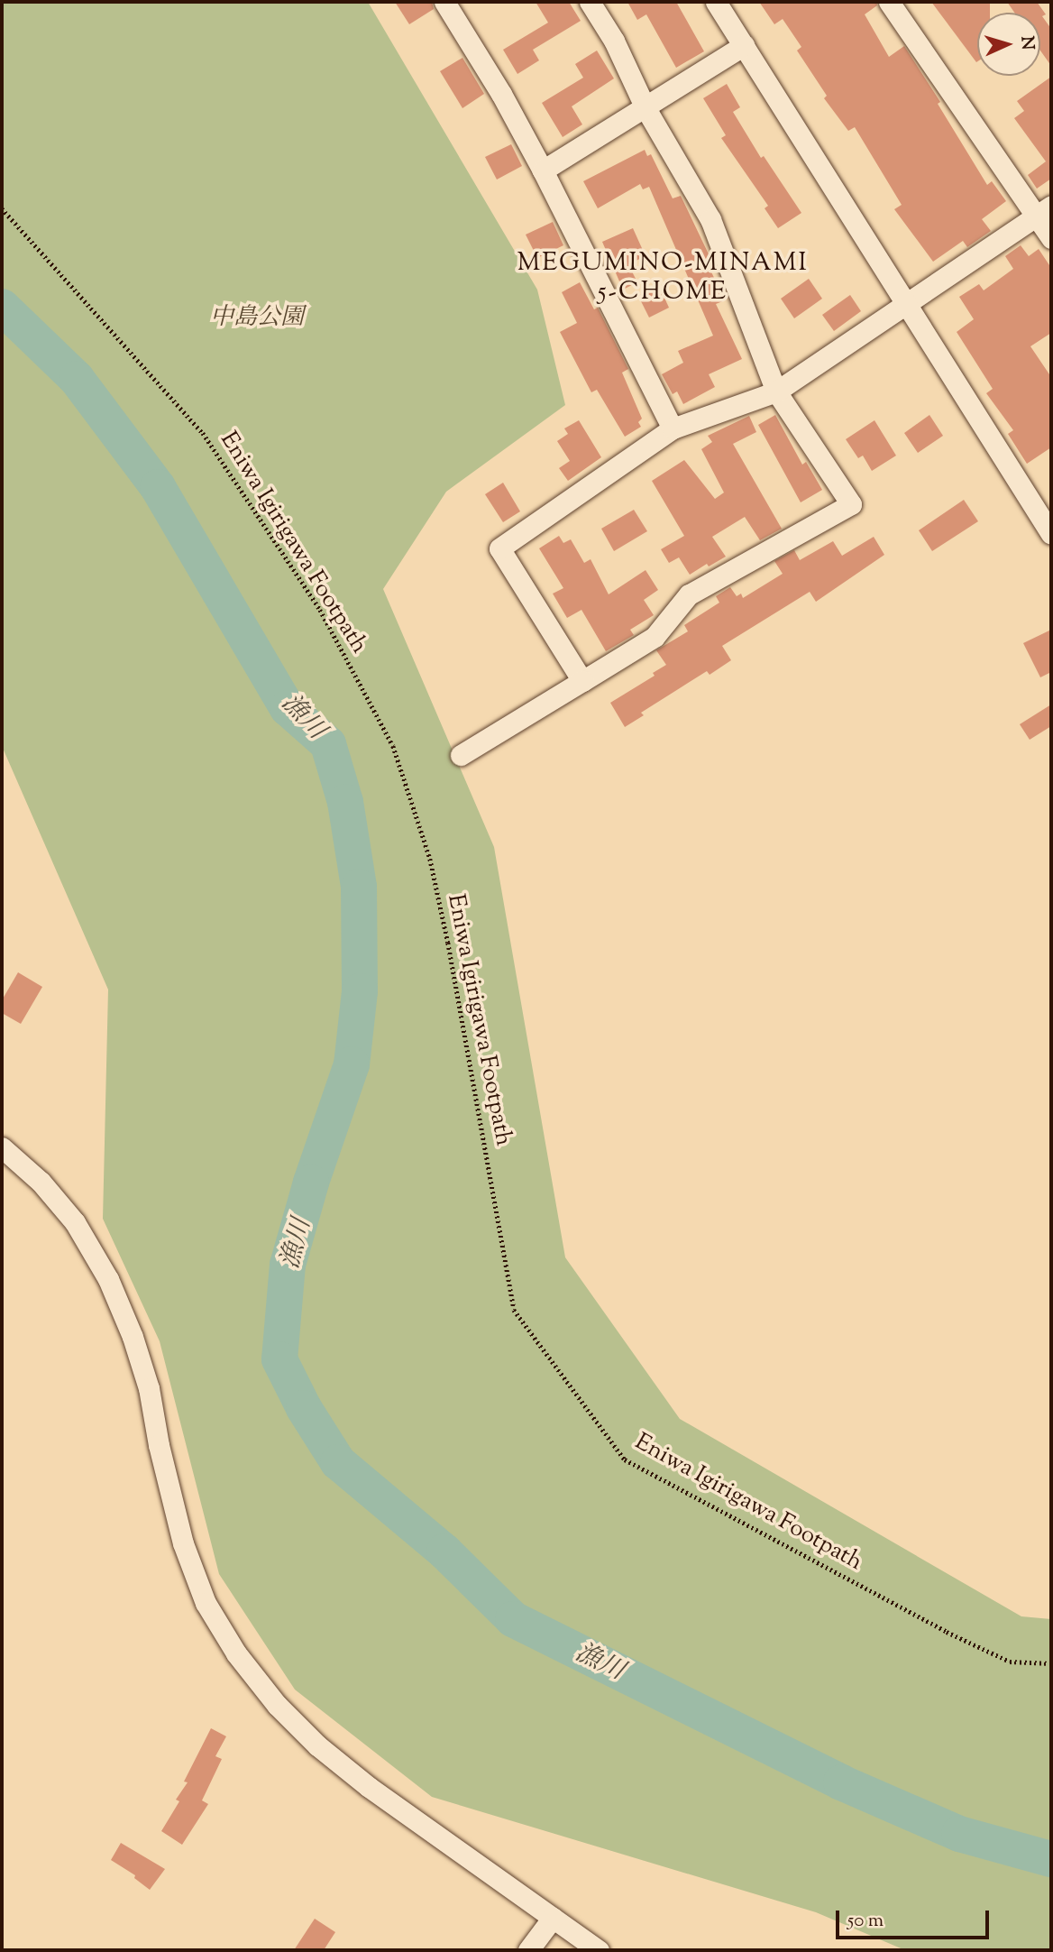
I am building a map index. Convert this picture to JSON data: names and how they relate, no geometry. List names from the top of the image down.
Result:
{
  "streets": {
    "path": ["Eniwa Igirigawa Footpath"]
  },
  "districts": ["MEGUMINO-MINAMI 5-CHOME"],
  "water": ["漁川"],
  "parks": ["中島公園"],
  "scale_bar": "50 m",
  "north": "right"
}
